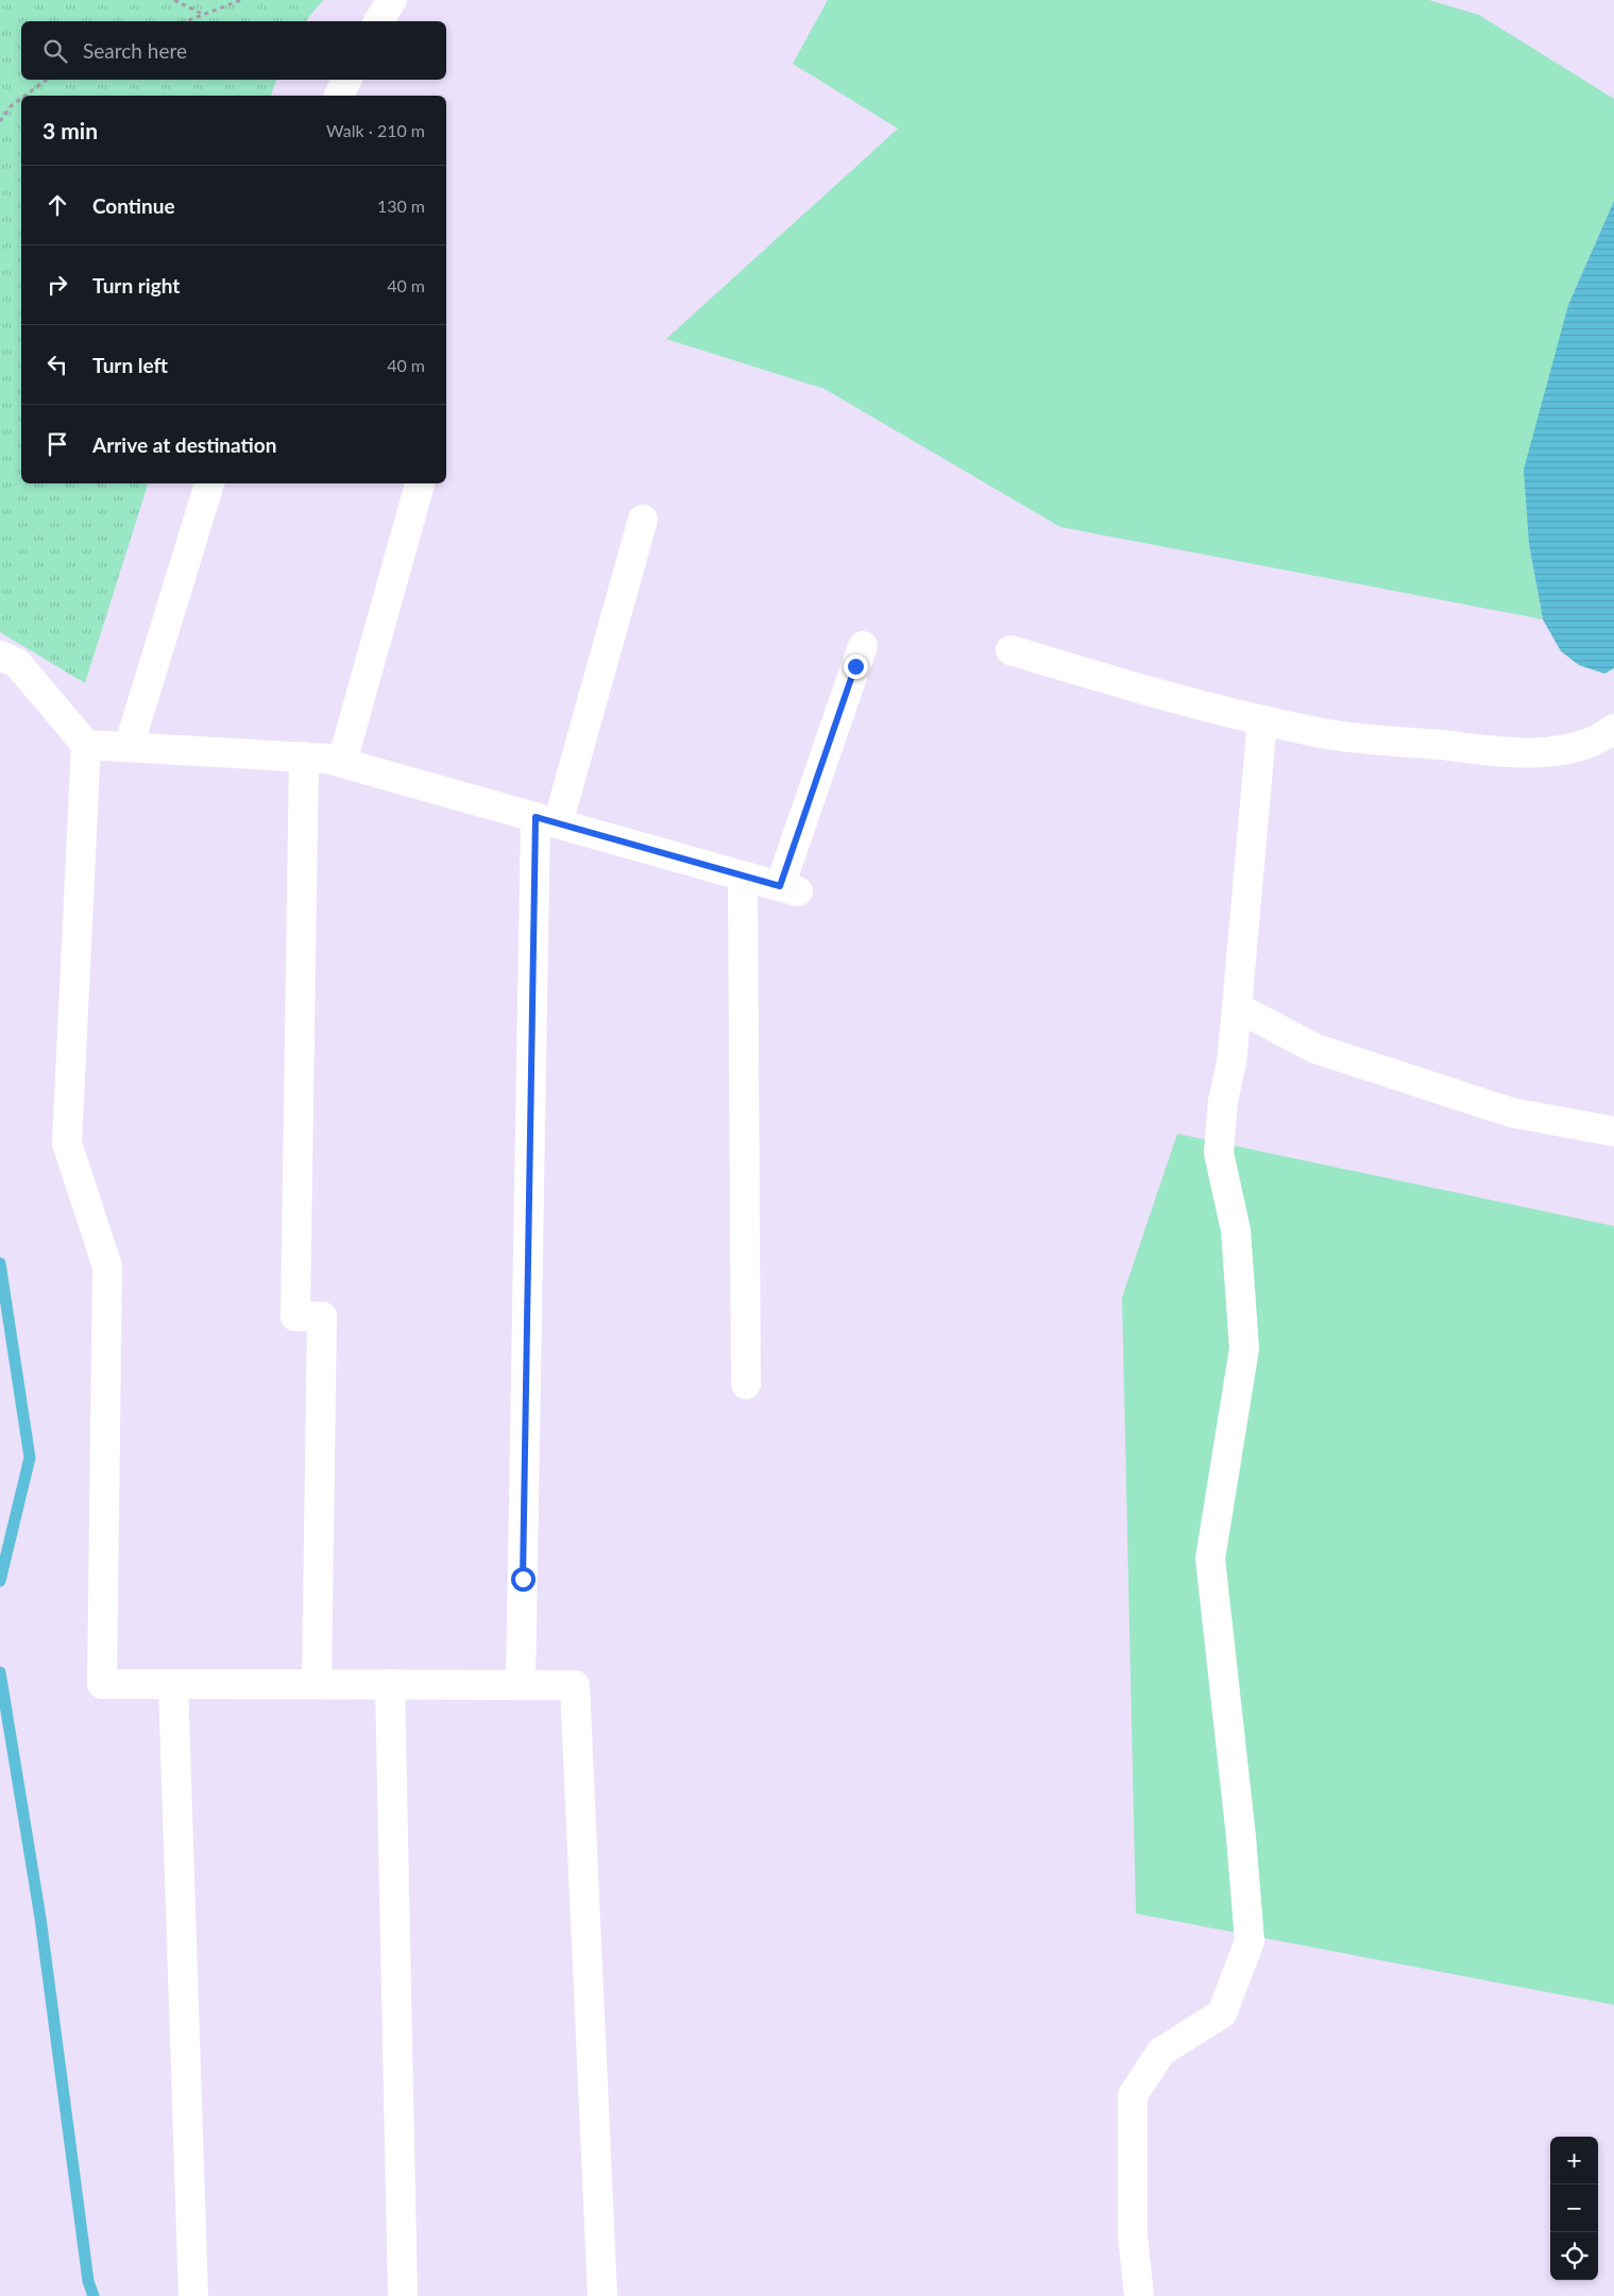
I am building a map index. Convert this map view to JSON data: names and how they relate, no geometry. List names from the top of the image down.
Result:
{
  "page": {
    "search": "Search here",
    "heading": ["3 min", "Walk · 210 m"],
    "list": [
      ["Continue", "130 m"],
      ["Turn right", "40 m"],
      ["Turn left", "40 m"],
      "Arrive at destination"
    ],
    "map_buttons": ["+", "−"]
  }
}
